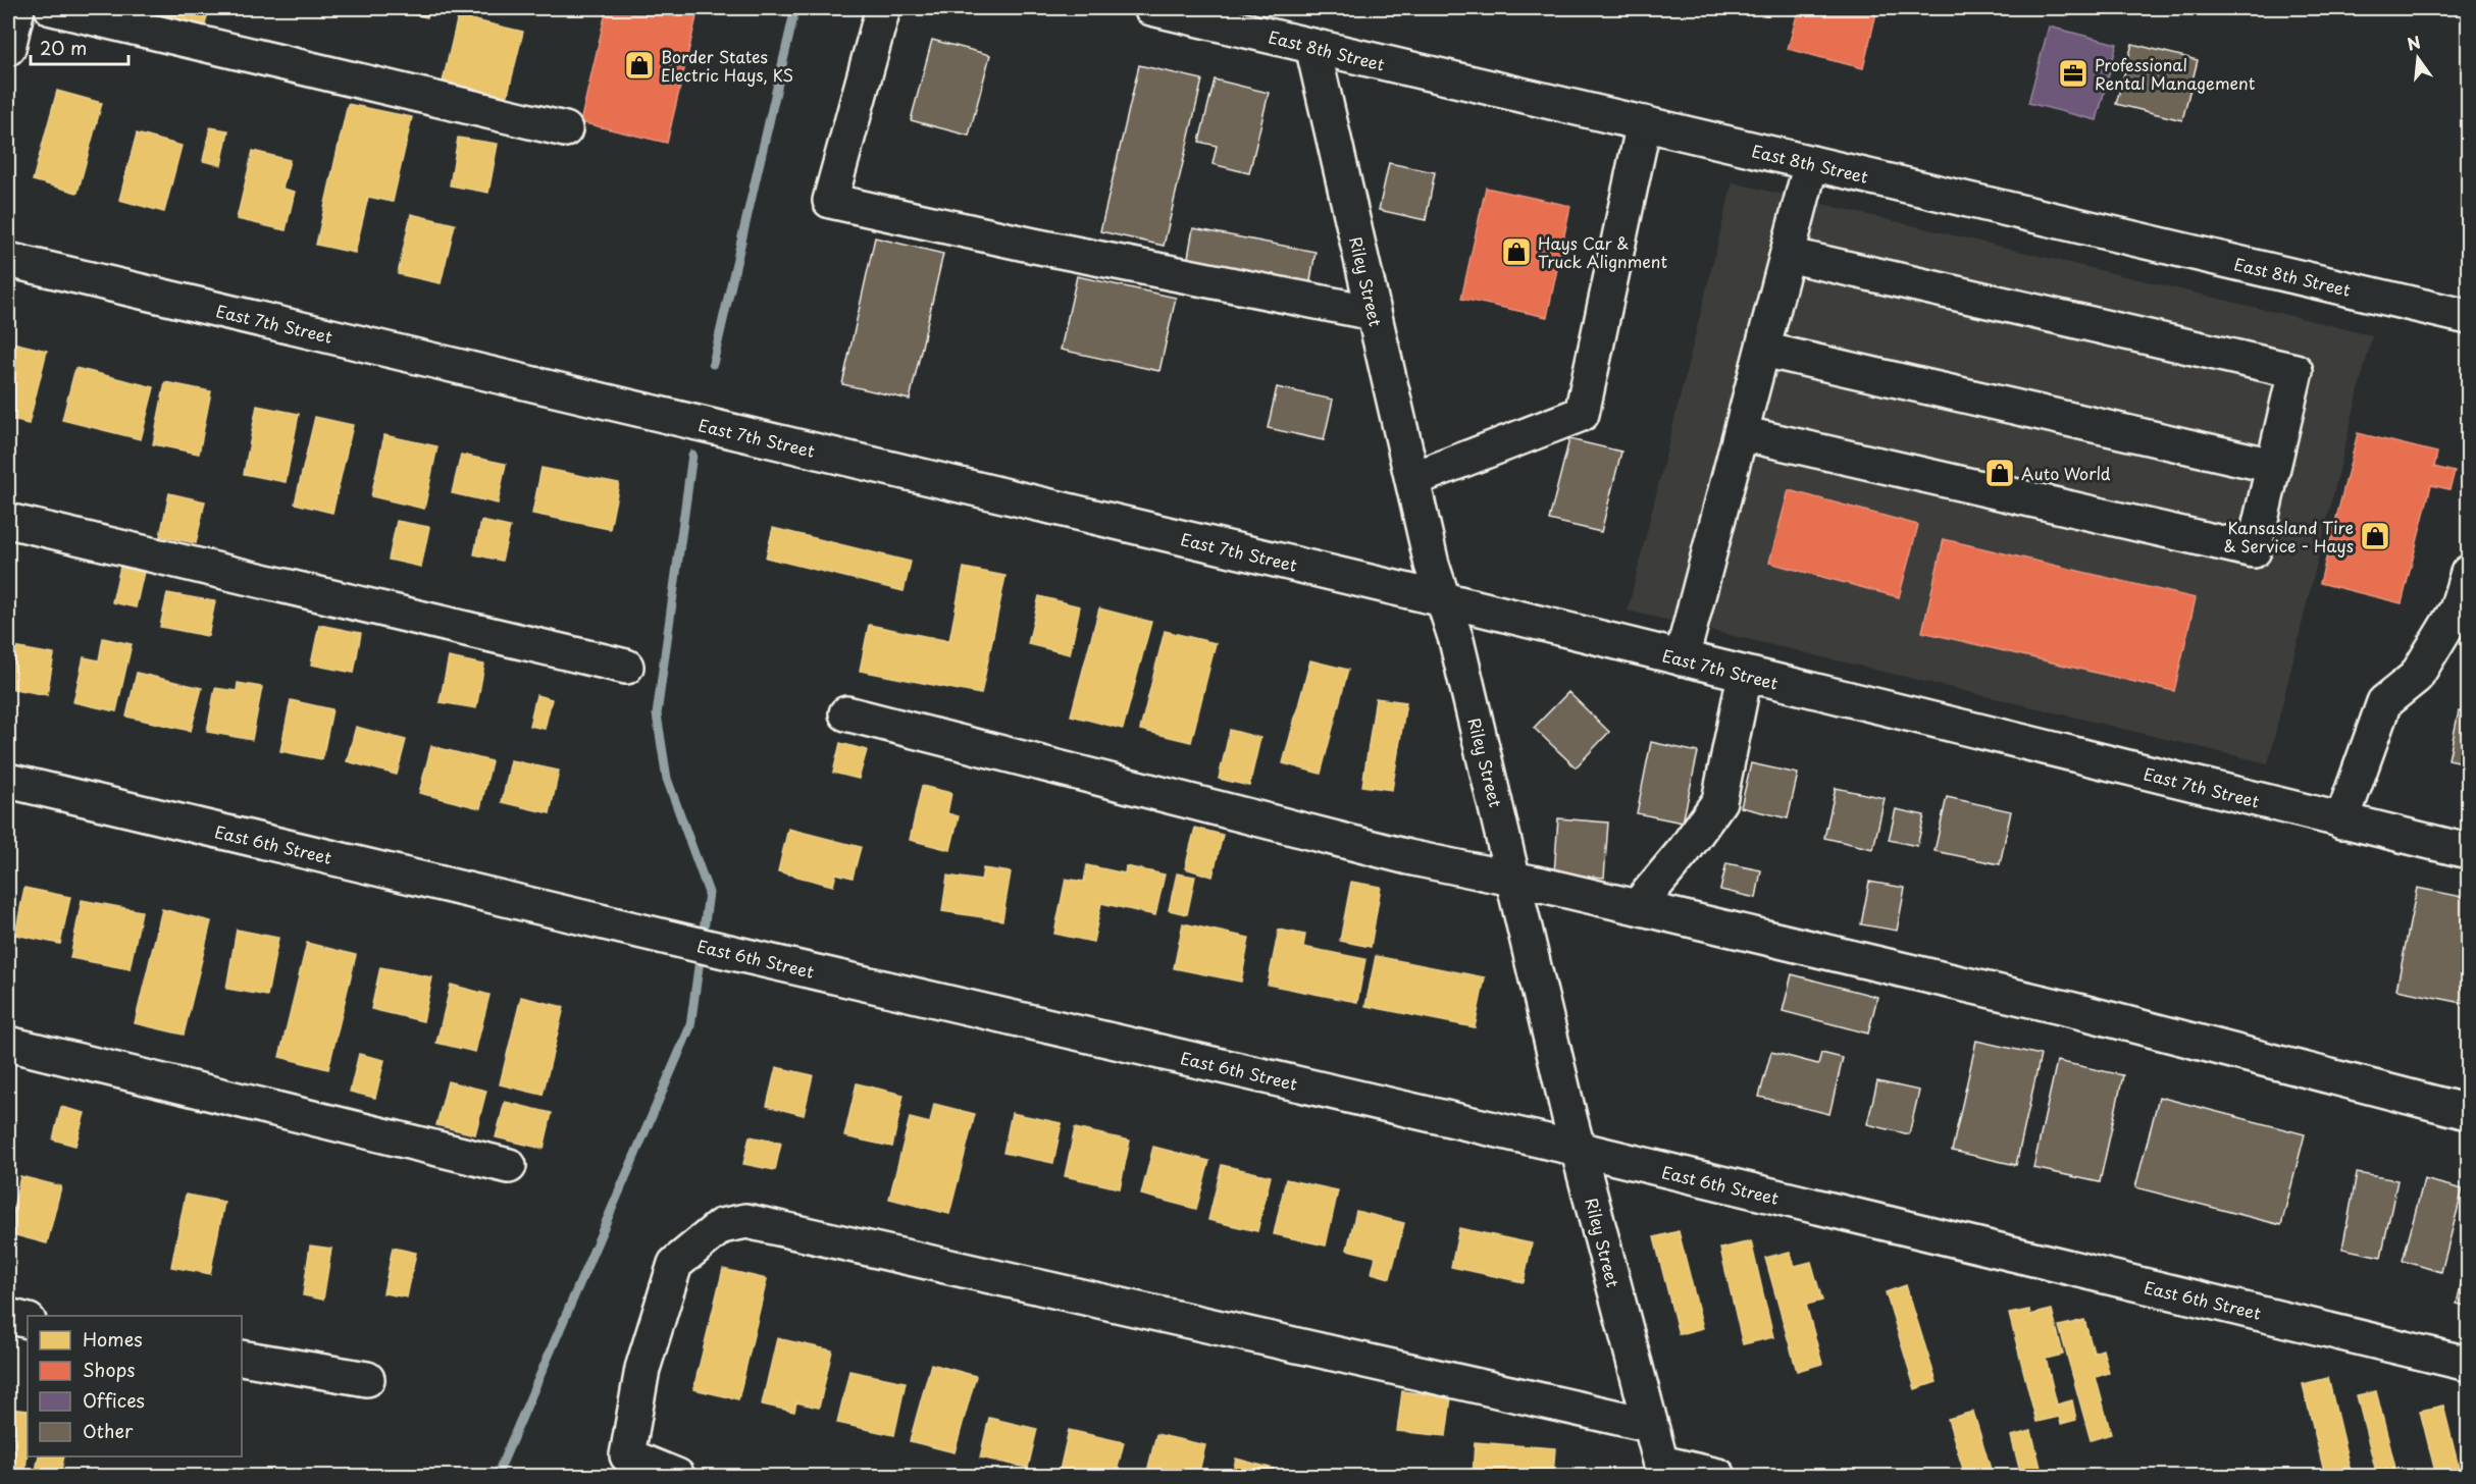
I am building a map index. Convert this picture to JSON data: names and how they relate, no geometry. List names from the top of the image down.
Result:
{
  "streets": {
    "street": [
      "East 8th Street",
      "Riley Street",
      "East 7th Street",
      "East 6th Street"
    ]
  },
  "crossings": [
    ["East 8th Street", "Riley Street"],
    ["Riley Street", "East 7th Street"],
    ["Riley Street", "East 6th Street"]
  ],
  "places": {
    "shop": [
      "Border States Electric Hays, KS",
      "Hays Car & Truck Alignment",
      "Auto World",
      "Kansasland Tire & Service - Hays"
    ],
    "office": ["Professional Rental Management"]
  },
  "legend": [
    "Homes",
    "Shops",
    "Offices",
    "Other"
  ],
  "scale_bar": "20 m",
  "north": "top"
}
